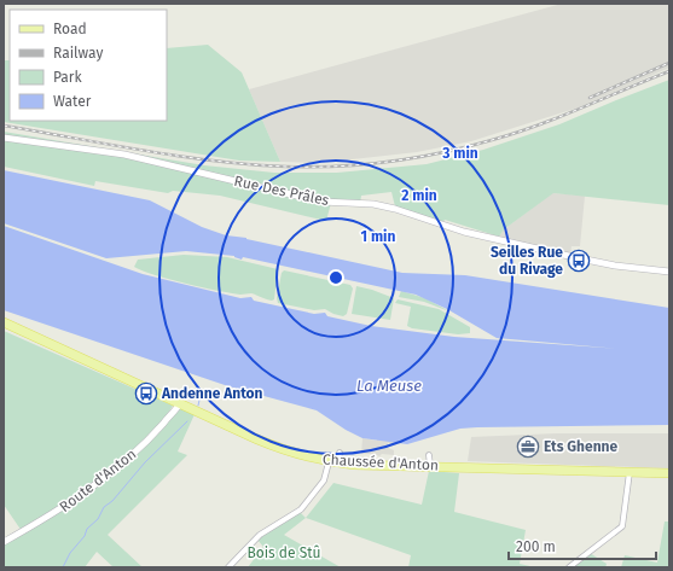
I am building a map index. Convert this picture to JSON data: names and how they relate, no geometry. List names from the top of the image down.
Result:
{
  "streets": {
    "main road": ["Chaussée d'Anton"],
    "street": ["Rue Des Prâles", "Route d'Anton"]
  },
  "crossings": [
    ["Chaussée d'Anton", "Route d'Anton"]
  ],
  "water": ["La Meuse"],
  "parks": ["Bois de Stû"],
  "places": {
    "bus stop": ["Seilles Rue du Rivage", "Andenne Anton"],
    "office": ["Ets Ghenne"]
  },
  "legend": [
    "Road",
    "Railway",
    "Park",
    "Water"
  ],
  "scale_bar": "200 m",
  "rings": ["3 min", "2 min", "1 min"]
}
